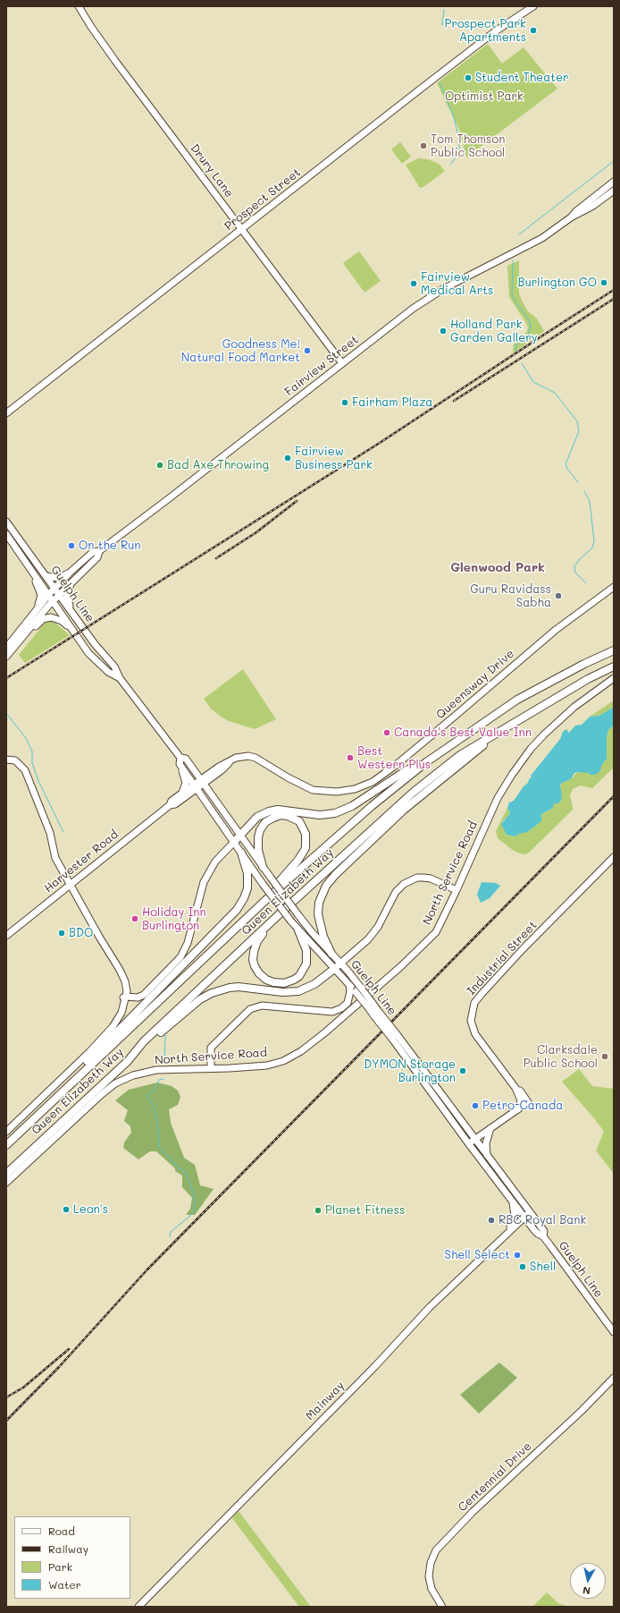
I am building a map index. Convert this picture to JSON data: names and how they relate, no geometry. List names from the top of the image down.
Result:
{
  "streets": {
    "highway": ["Queen Elizabeth Way"],
    "main road": [
      "Drury Lane",
      "Prospect Street",
      "Fairview Street",
      "Guelph Line",
      "Queensway Drive",
      "Harvester Road",
      "North Service Road",
      "Industrial Street",
      "Mainway",
      "Centennial Drive"
    ]
  },
  "crossings": [
    ["Drury Lane", "Prospect Street"],
    ["Drury Lane", "Fairview Street"],
    ["Fairview Street", "Guelph Line"],
    ["Guelph Line", "Queensway Drive"],
    ["Guelph Line", "Harvester Road"],
    ["Guelph Line", "Mainway"],
    ["Queensway Drive", "Harvester Road"]
  ],
  "districts": ["Glenwood Park"],
  "parks": ["Optimist Park"],
  "places": [
    "Prospect Park Apartments",
    "Student Theater",
    "Tom Thomson Public School",
    "Burlington GO",
    "Fairview Medical Arts",
    "Holland Park Garden Gallery",
    "Goodness Me! Natural Food Market",
    "Fairham Plaza",
    "Fairview Business Park",
    "Bad Axe Throwing",
    "On the Run",
    "Guru Ravidass Sabha",
    "Canada's Best Value Inn",
    "Best Western Plus",
    "Holiday Inn Burlington",
    "BDO",
    "Clarksdale Public School",
    "DYMON Storage Burlington",
    "Petro-Canada",
    "Leon's",
    "Planet Fitness",
    "RBC Royal Bank",
    "Shell Select",
    "Shell"
  ],
  "legend": [
    "Road",
    "Railway",
    "Park",
    "Water"
  ],
  "north": "bottom"
}
